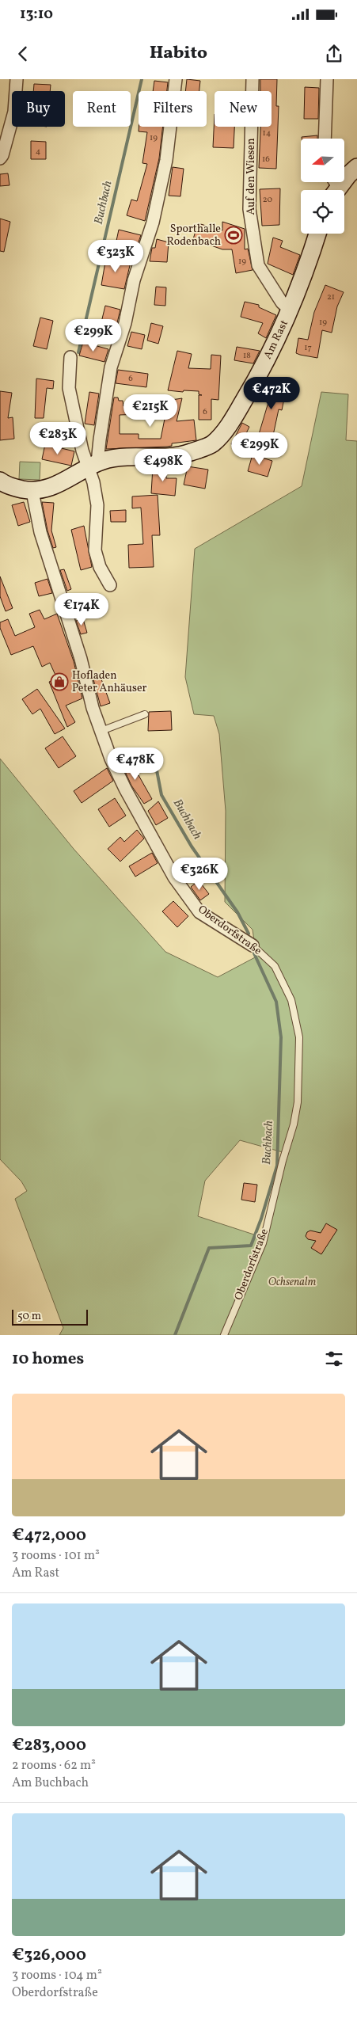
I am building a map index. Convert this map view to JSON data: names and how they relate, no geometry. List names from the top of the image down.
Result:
{
  "streets": {
    "street": ["Auf den Wiesen", "Am Rast", "Oberdorfstraße"]
  },
  "crossings": [
    ["Auf den Wiesen", "Am Rast"]
  ],
  "water": ["Buchbach"],
  "parks": ["Ochsenalm"],
  "places": {
    "sports": ["Sporthalle Rodenbach"],
    "shop": ["Hofladen Peter Anhäuser"]
  },
  "house_numbers": [
    "14",
    "19",
    "4",
    "16",
    "20",
    "19",
    "21",
    "19",
    "17",
    "18",
    "6",
    "6"
  ],
  "scale_bar": "50 m",
  "north": "left",
  "page": {
    "status": "13:10",
    "header": "Habito",
    "chip": [
      "Buy",
      "Rent",
      "Filters",
      "New"
    ],
    "price": [
      "€323K",
      "€299K",
      "€472K",
      "€215K",
      "€283K",
      "€299K",
      "€498K",
      "€174K",
      "€478K",
      "€326K"
    ],
    "scale": "50 m",
    "heading": "10 homes",
    "list": [
      {
        "name": "€472,000",
        "note": "3 rooms · 101 m² · Am Rast"
      },
      {
        "name": "€283,000",
        "note": "2 rooms · 62 m² · Am Buchbach"
      },
      {
        "name": "€326,000",
        "note": "3 rooms · 104 m² · Oberdorfstraße"
      }
    ]
  }
}
